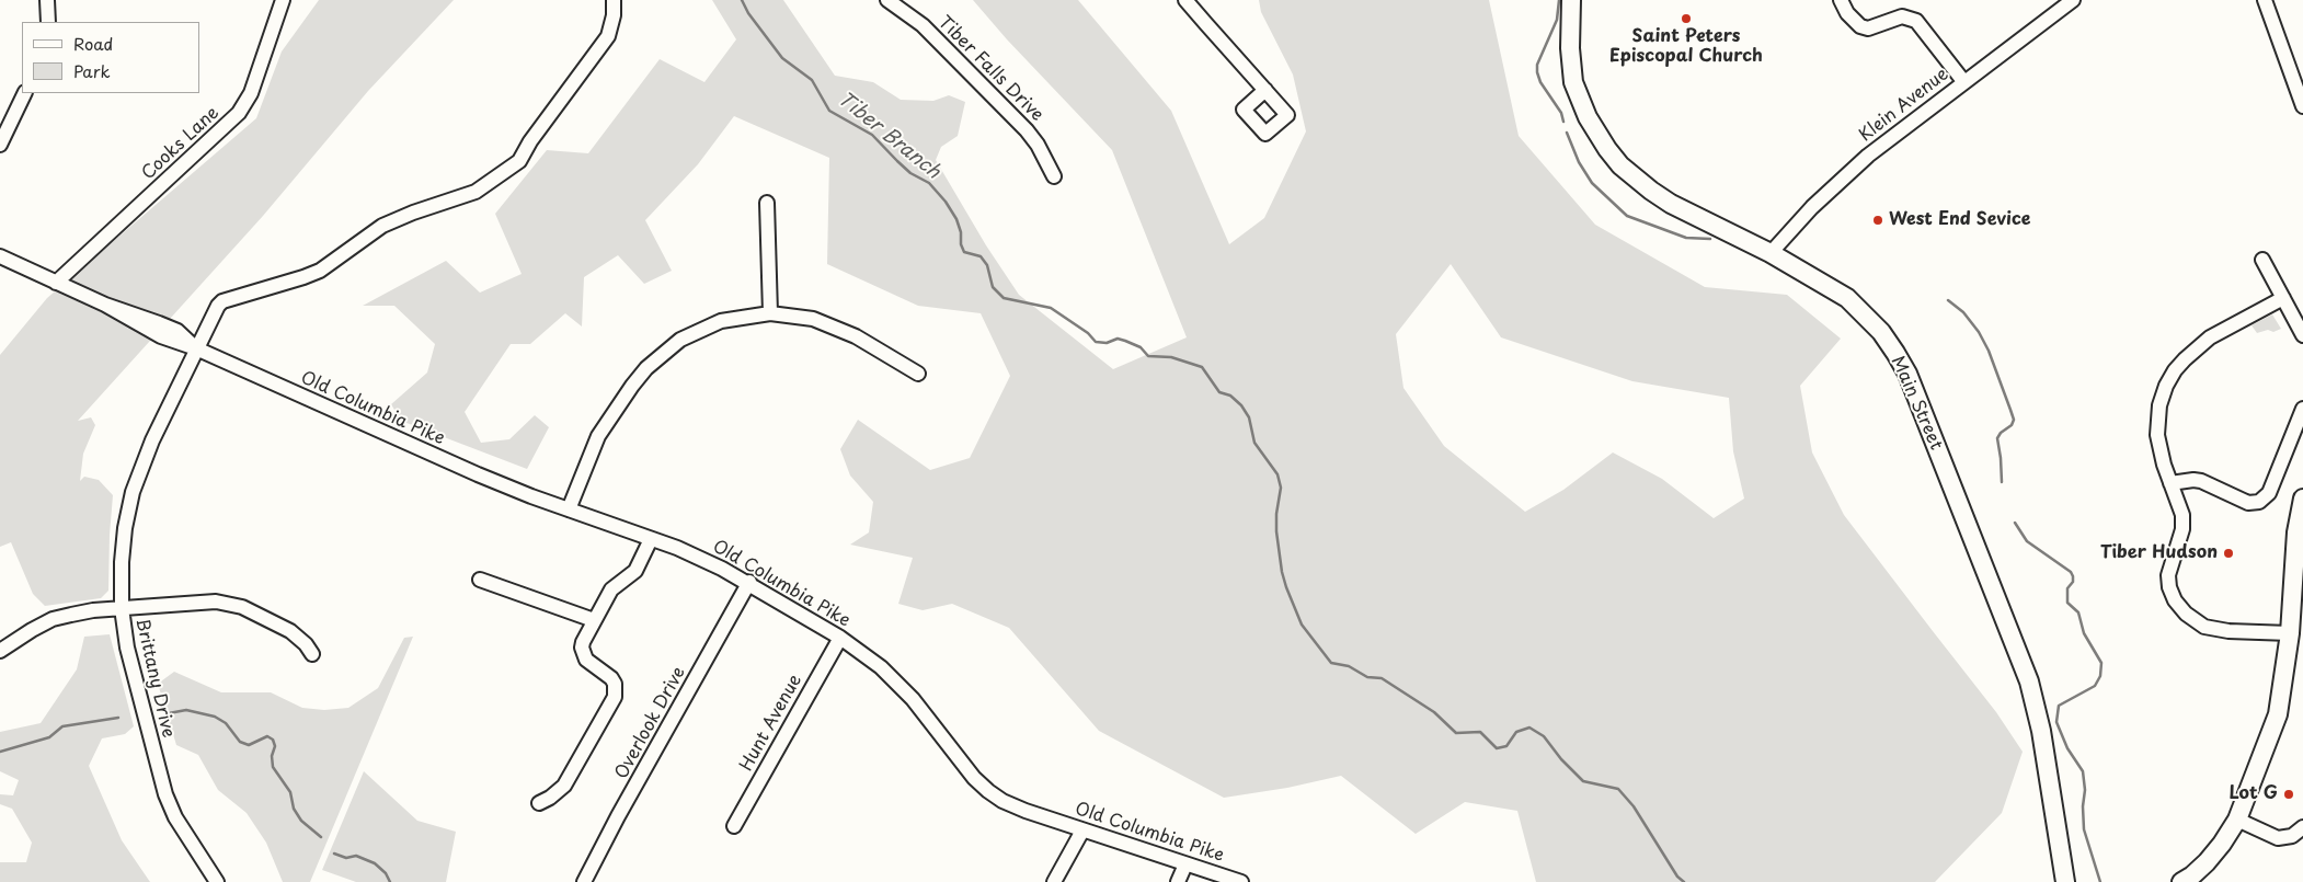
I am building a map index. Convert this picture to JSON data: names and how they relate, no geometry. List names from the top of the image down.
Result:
{
  "streets": {
    "main road": ["Main Street"],
    "street": [
      "Tiber Falls Drive",
      "Klein Avenue",
      "Cooks Lane",
      "Old Columbia Pike",
      "Brittany Drive",
      "Overlook Drive",
      "Hunt Avenue"
    ]
  },
  "crossings": [
    ["Klein Avenue", "Main Street"],
    ["Cooks Lane", "Old Columbia Pike"],
    ["Old Columbia Pike", "Brittany Drive"],
    ["Old Columbia Pike", "Overlook Drive"],
    ["Old Columbia Pike", "Hunt Avenue"]
  ],
  "water": ["Tiber Branch"],
  "places": [
    "Saint Peters Episcopal Church",
    "West End Sevice",
    "Tiber Hudson",
    "Lot G"
  ],
  "legend": ["Road", "Park"]
}
